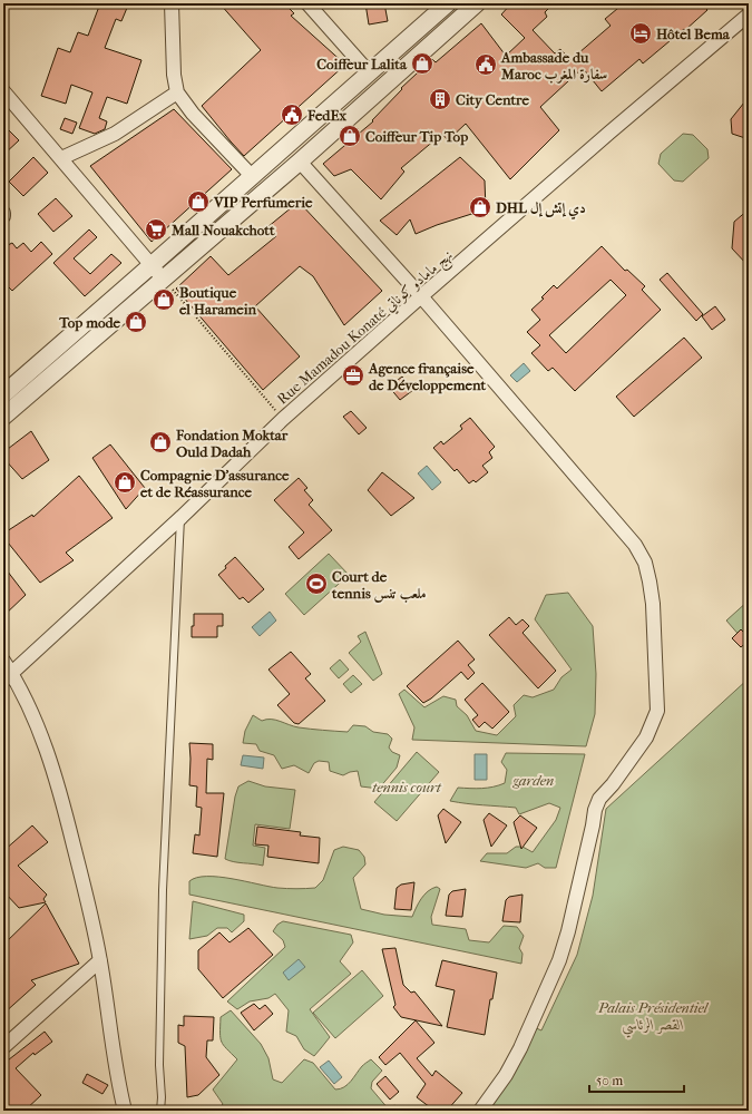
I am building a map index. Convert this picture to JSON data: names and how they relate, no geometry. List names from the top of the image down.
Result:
{
  "streets": {
    "street": ["Rue Mamadou Konaté نهج مامادو كوناتي"]
  },
  "parks": ["garden", "tennis court", "Palais Présidentiel القصر الرئاسي"],
  "places": {
    "hotel": ["Hôtel Bema"],
    "shop": [
      "Coiffeur Lalita",
      "Coiffeur Tip Top",
      "VIP Perfumerie",
      "DHL دي إتش إل",
      "Boutique el Haramein",
      "Top mode",
      "Fondation Moktar Ould Dadah",
      "Compagnie D'assurance et de Réassurance"
    ],
    "public building": ["Ambassade du Maroc سفارة المغرب", "FedEx"],
    "building": ["City Centre"],
    "supermarket": ["Mall Nouakchott"],
    "office": ["Agence française de Développement"],
    "sports": ["Court de tennis ملعب تنس"]
  },
  "scale_bar": "50 m"
}
